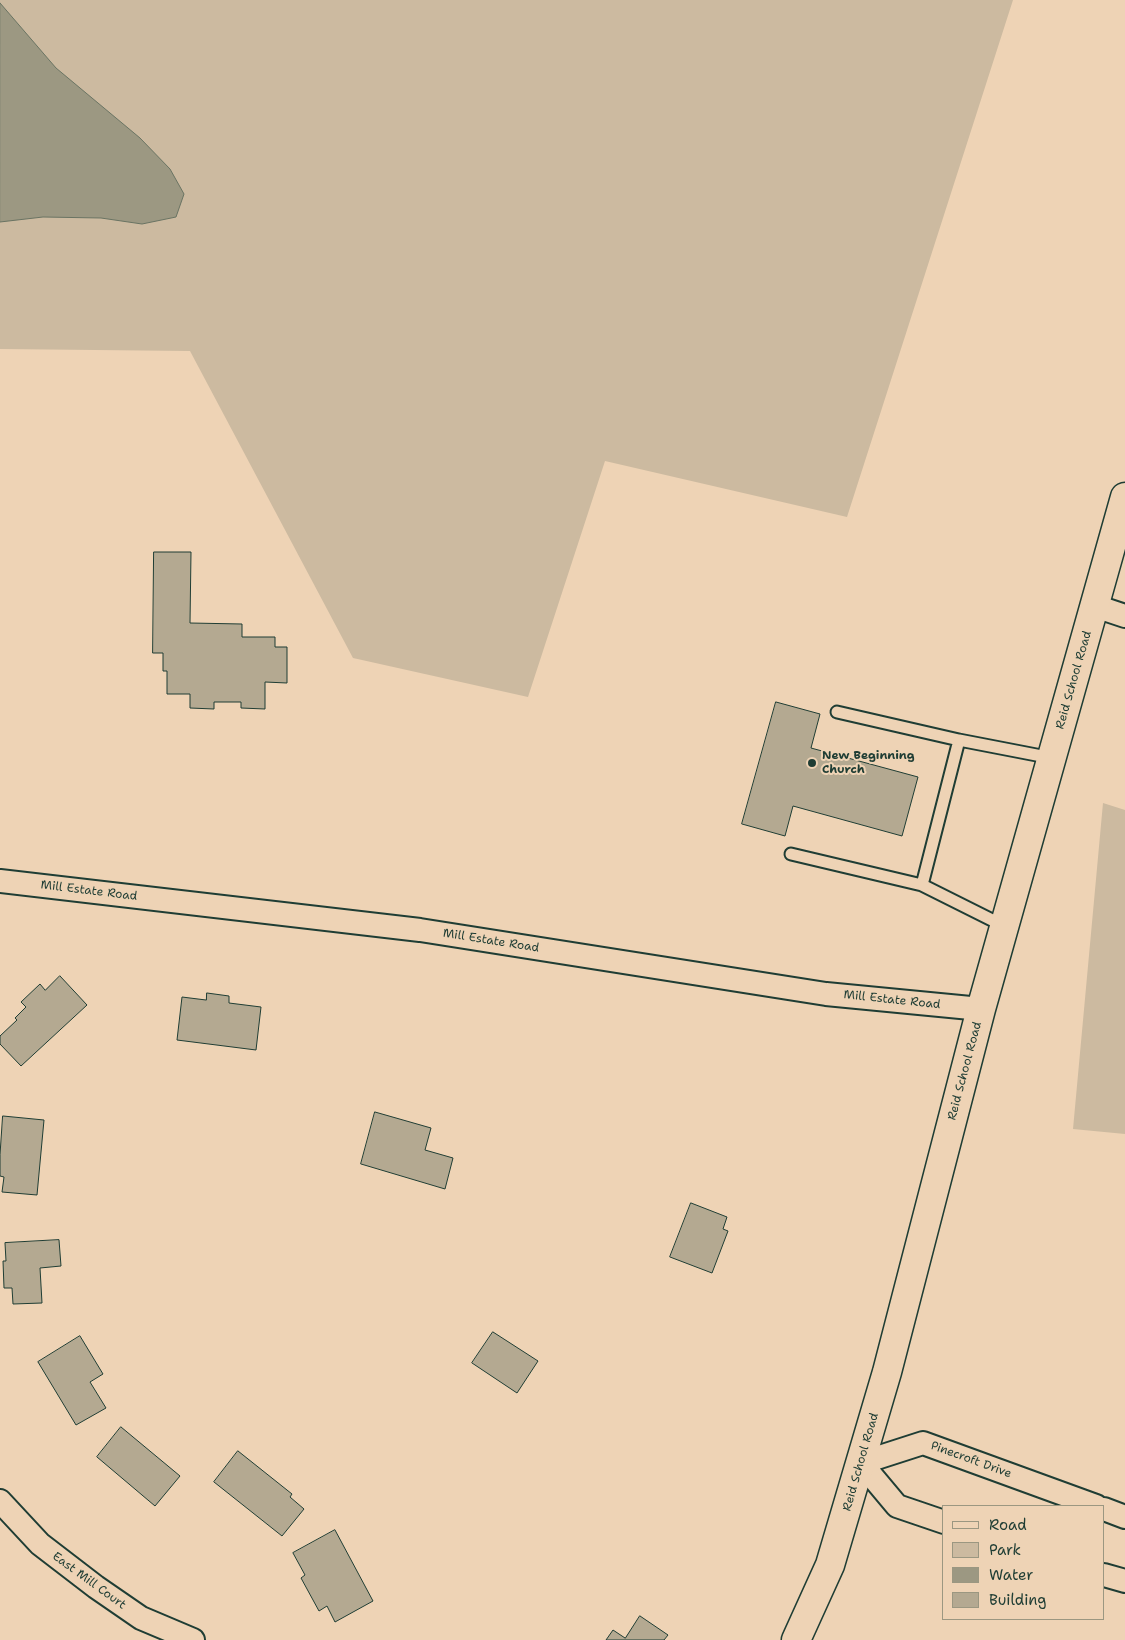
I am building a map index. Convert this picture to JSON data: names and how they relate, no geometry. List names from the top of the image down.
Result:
{
  "streets": {
    "street": [
      "Reid School Road",
      "Mill Estate Road",
      "Pinecroft Drive",
      "East Mill Court"
    ]
  },
  "crossings": [
    ["Reid School Road", "Mill Estate Road"],
    ["Reid School Road", "Pinecroft Drive"]
  ],
  "places": ["New Beginning Church"],
  "legend": [
    "Road",
    "Park",
    "Water",
    "Building"
  ]
}
